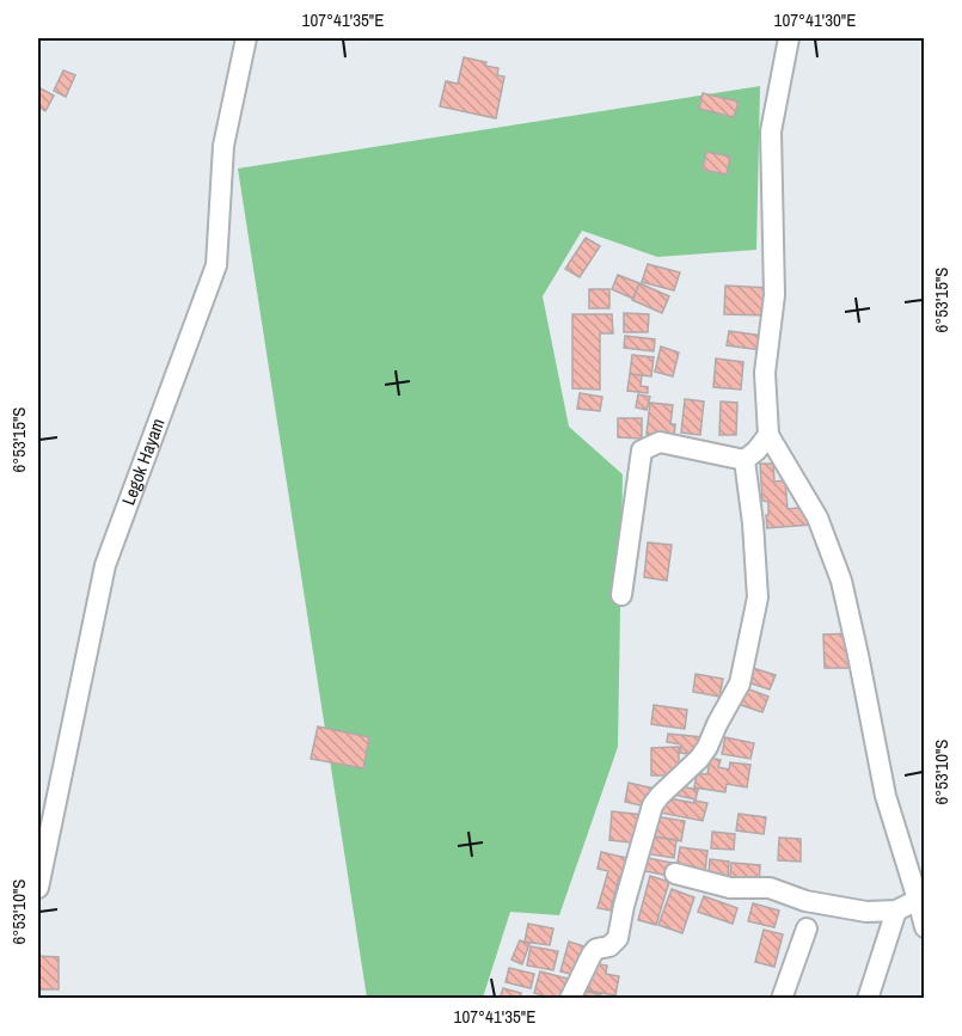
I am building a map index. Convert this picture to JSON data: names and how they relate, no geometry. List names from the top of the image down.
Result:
{
  "streets": {
    "street": ["Legok Hayam"]
  },
  "coordinates": [
    "107°41'35\"E",
    "107°41'30\"E",
    "6°53'15\"S",
    "6°53'10\"S"
  ]
}
